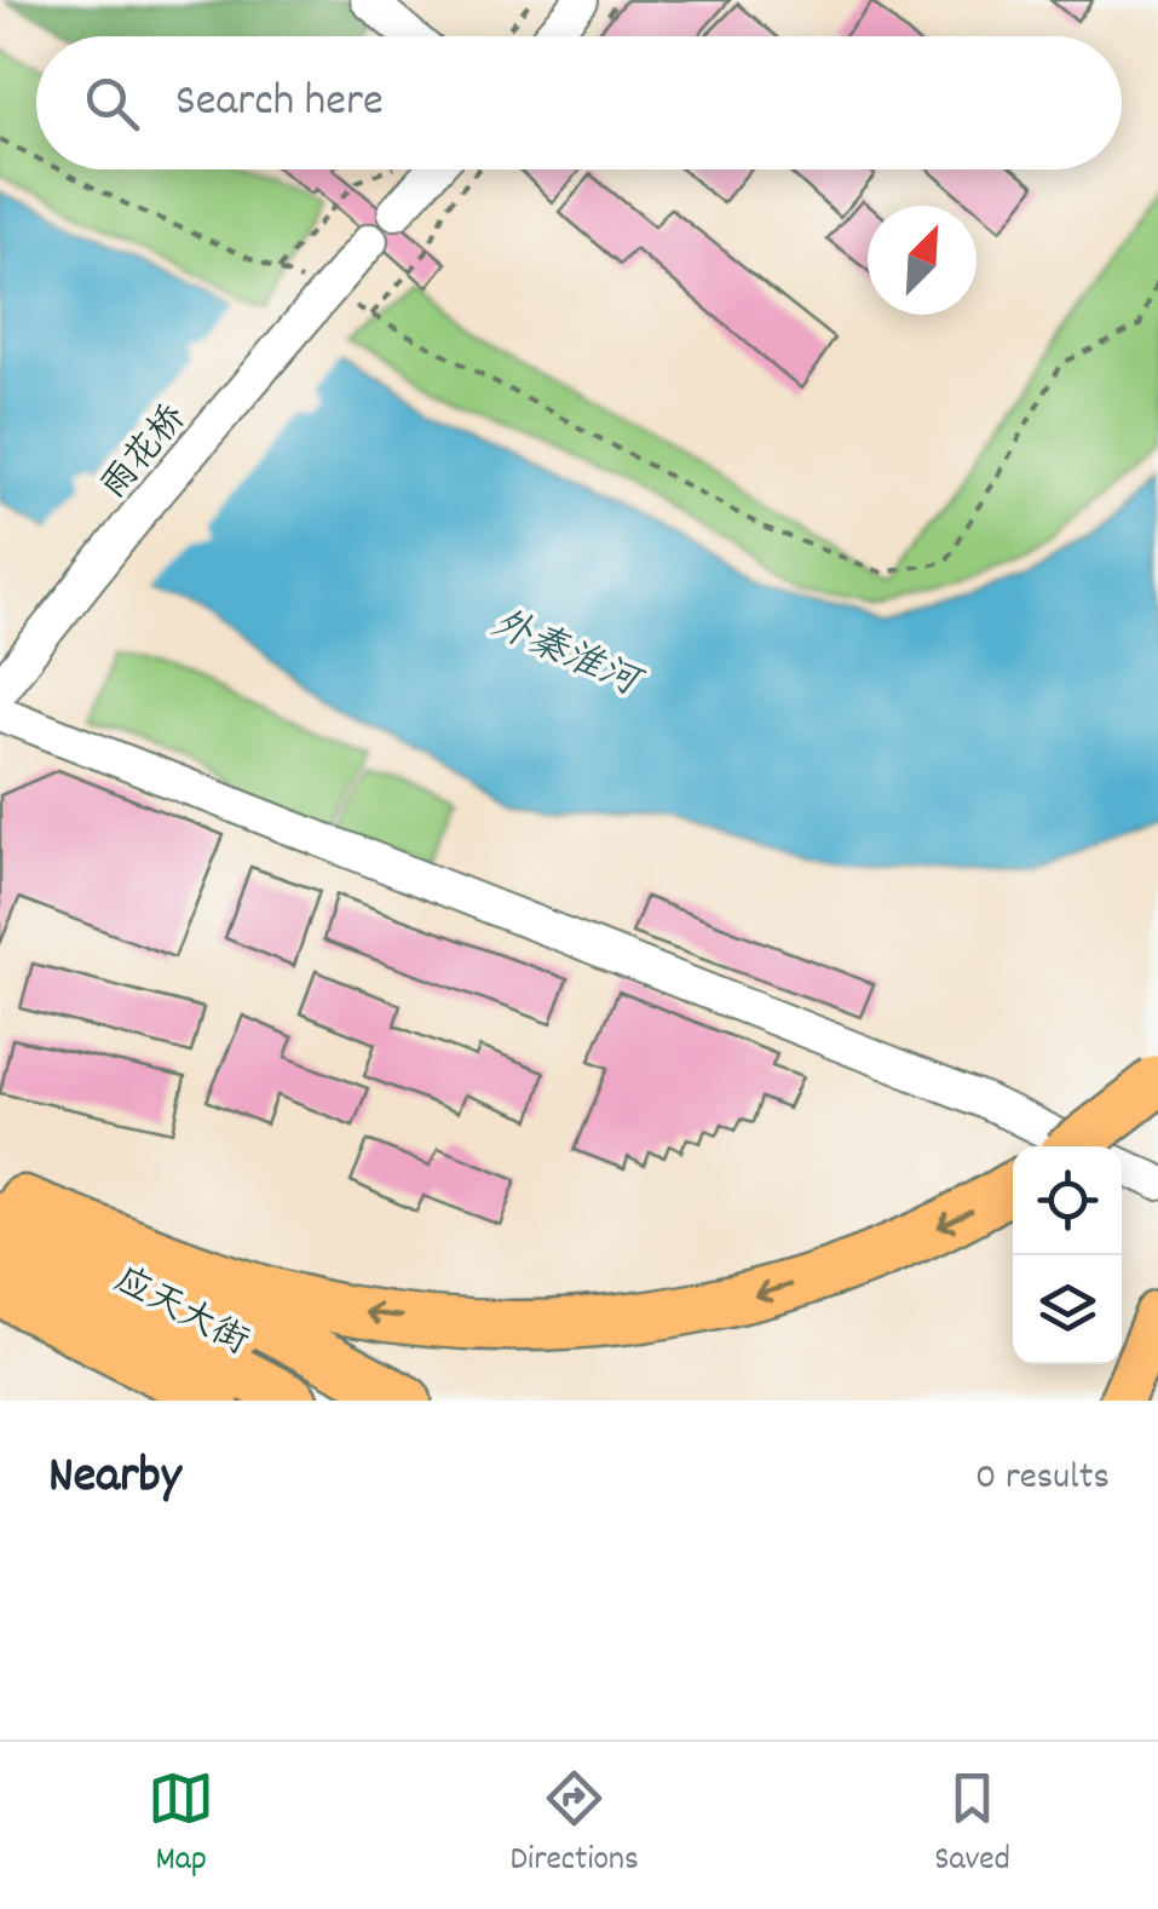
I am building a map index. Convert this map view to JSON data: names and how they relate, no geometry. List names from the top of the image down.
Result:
{
  "streets": {
    "main road": ["应天大街"],
    "street": ["雨花桥"]
  },
  "water": ["外秦淮河"],
  "north": "top right",
  "page": {
    "search": "Search here",
    "heading": ["Nearby", "0 results"],
    "nav": ["Map", "Directions", "Saved"]
  }
}
